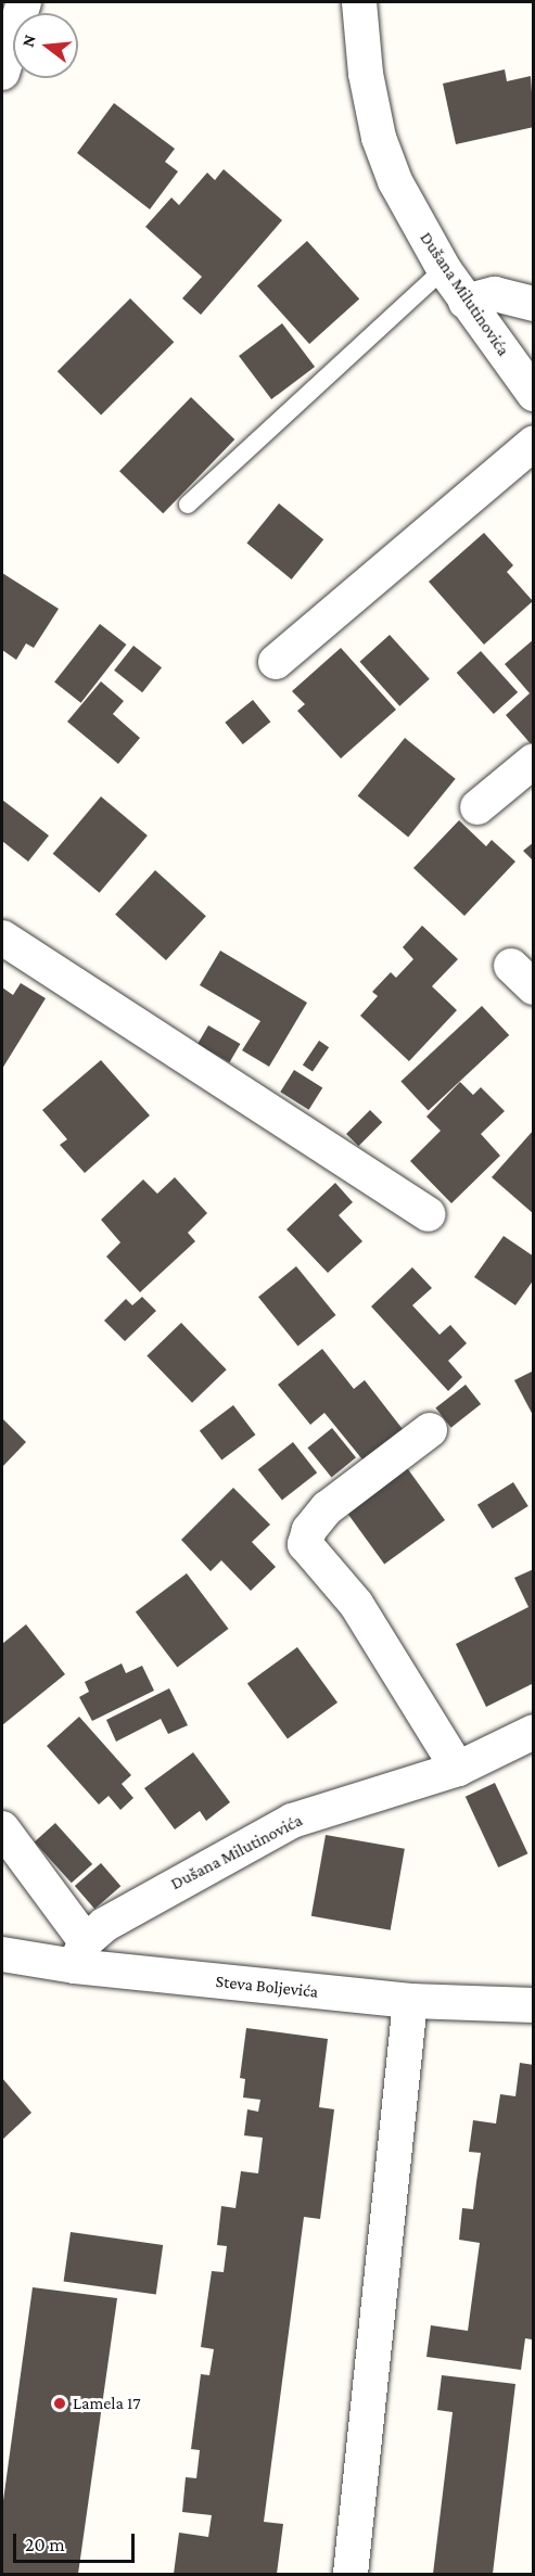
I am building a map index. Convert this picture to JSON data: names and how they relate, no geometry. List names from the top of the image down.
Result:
{
  "streets": {
    "street": ["Dušana Milutinovića", "Steva Boljevića"]
  },
  "crossings": [
    ["Dušana Milutinovića", "Steva Boljevića"]
  ],
  "places": ["Lamela 17"],
  "scale_bar": "20 m",
  "north": "left"
}
